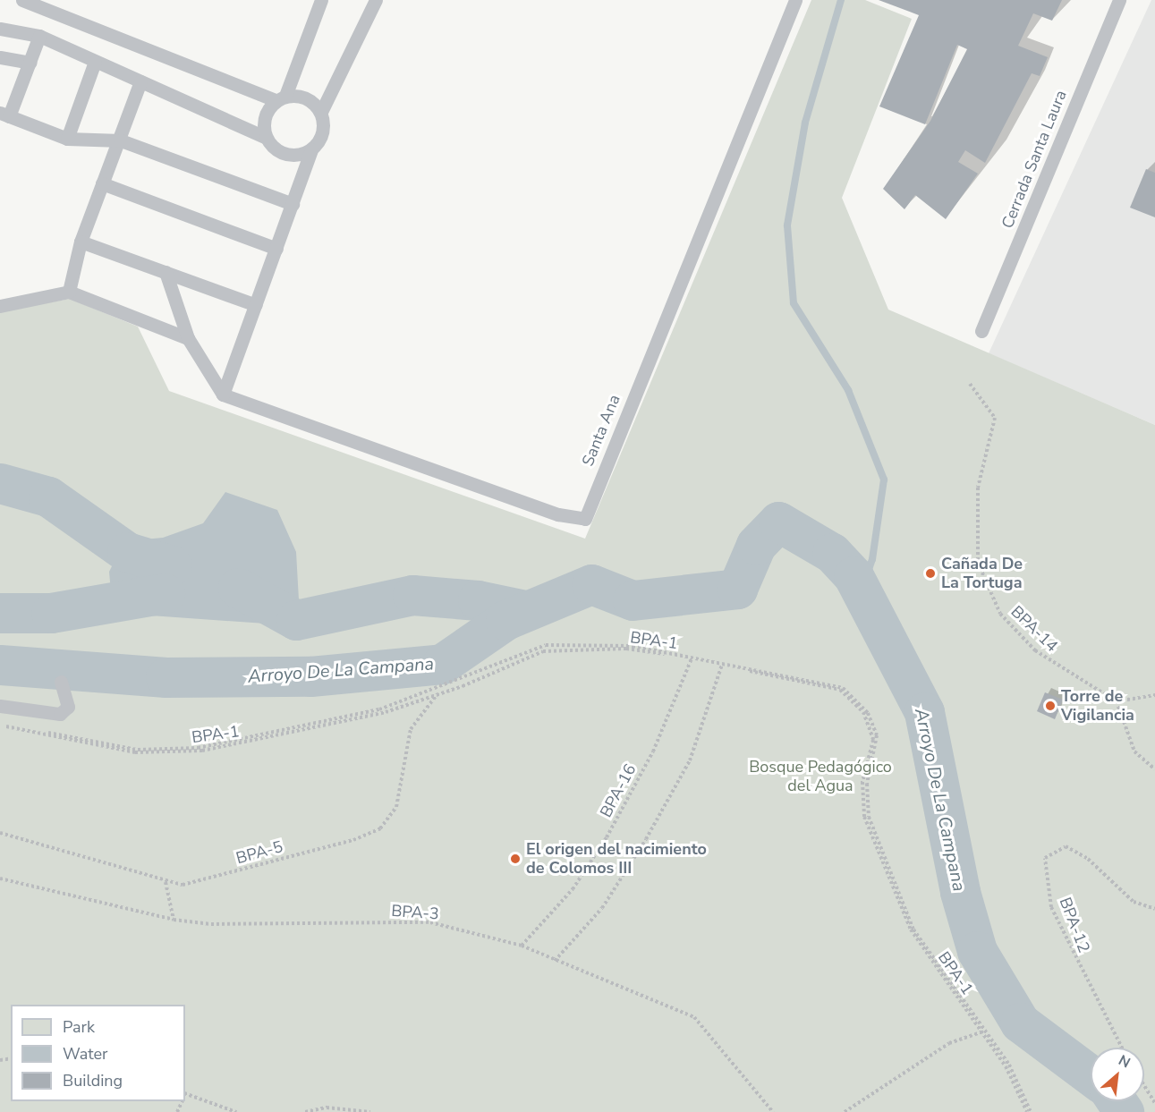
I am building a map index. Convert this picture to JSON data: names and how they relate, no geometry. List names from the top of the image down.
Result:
{
  "streets": {
    "lane": ["Cerrada Santa Laura", "Santa Ana"],
    "path": [
      "BPA-14",
      "BPA-1",
      "BPA-16",
      "BPA-5",
      "BPA-3",
      "BPA-12"
    ]
  },
  "crossings": [
    ["BPA-1", "BPA-16"],
    ["BPA-1", "BPA-5"],
    ["BPA-16", "BPA-3"]
  ],
  "water": ["Arroyo De La Campana"],
  "parks": ["Bosque Pedagógico del Agua"],
  "places": ["Cañada De La Tortuga", "Torre de Vigilancia", "El origen del nacimiento de Colomos III"],
  "legend": ["Park", "Water", "Building"],
  "north": "top right"
}
